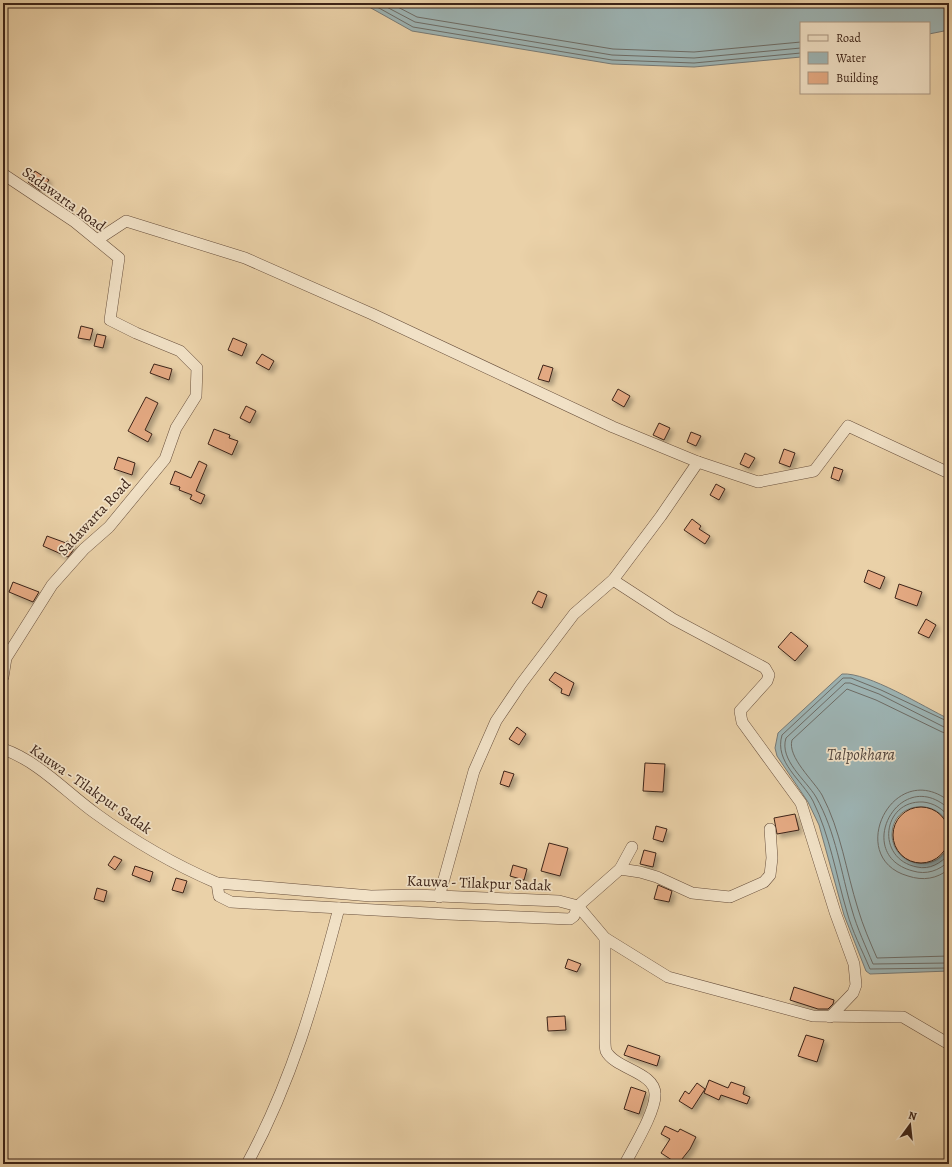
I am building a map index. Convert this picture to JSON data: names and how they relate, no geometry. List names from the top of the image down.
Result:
{
  "streets": {
    "street": ["Sadawarta Road", "Kauwa - Tilakpur Sadak"]
  },
  "water": ["Talpokhara"],
  "legend": ["Road", "Water", "Building"],
  "north": "top"
}
